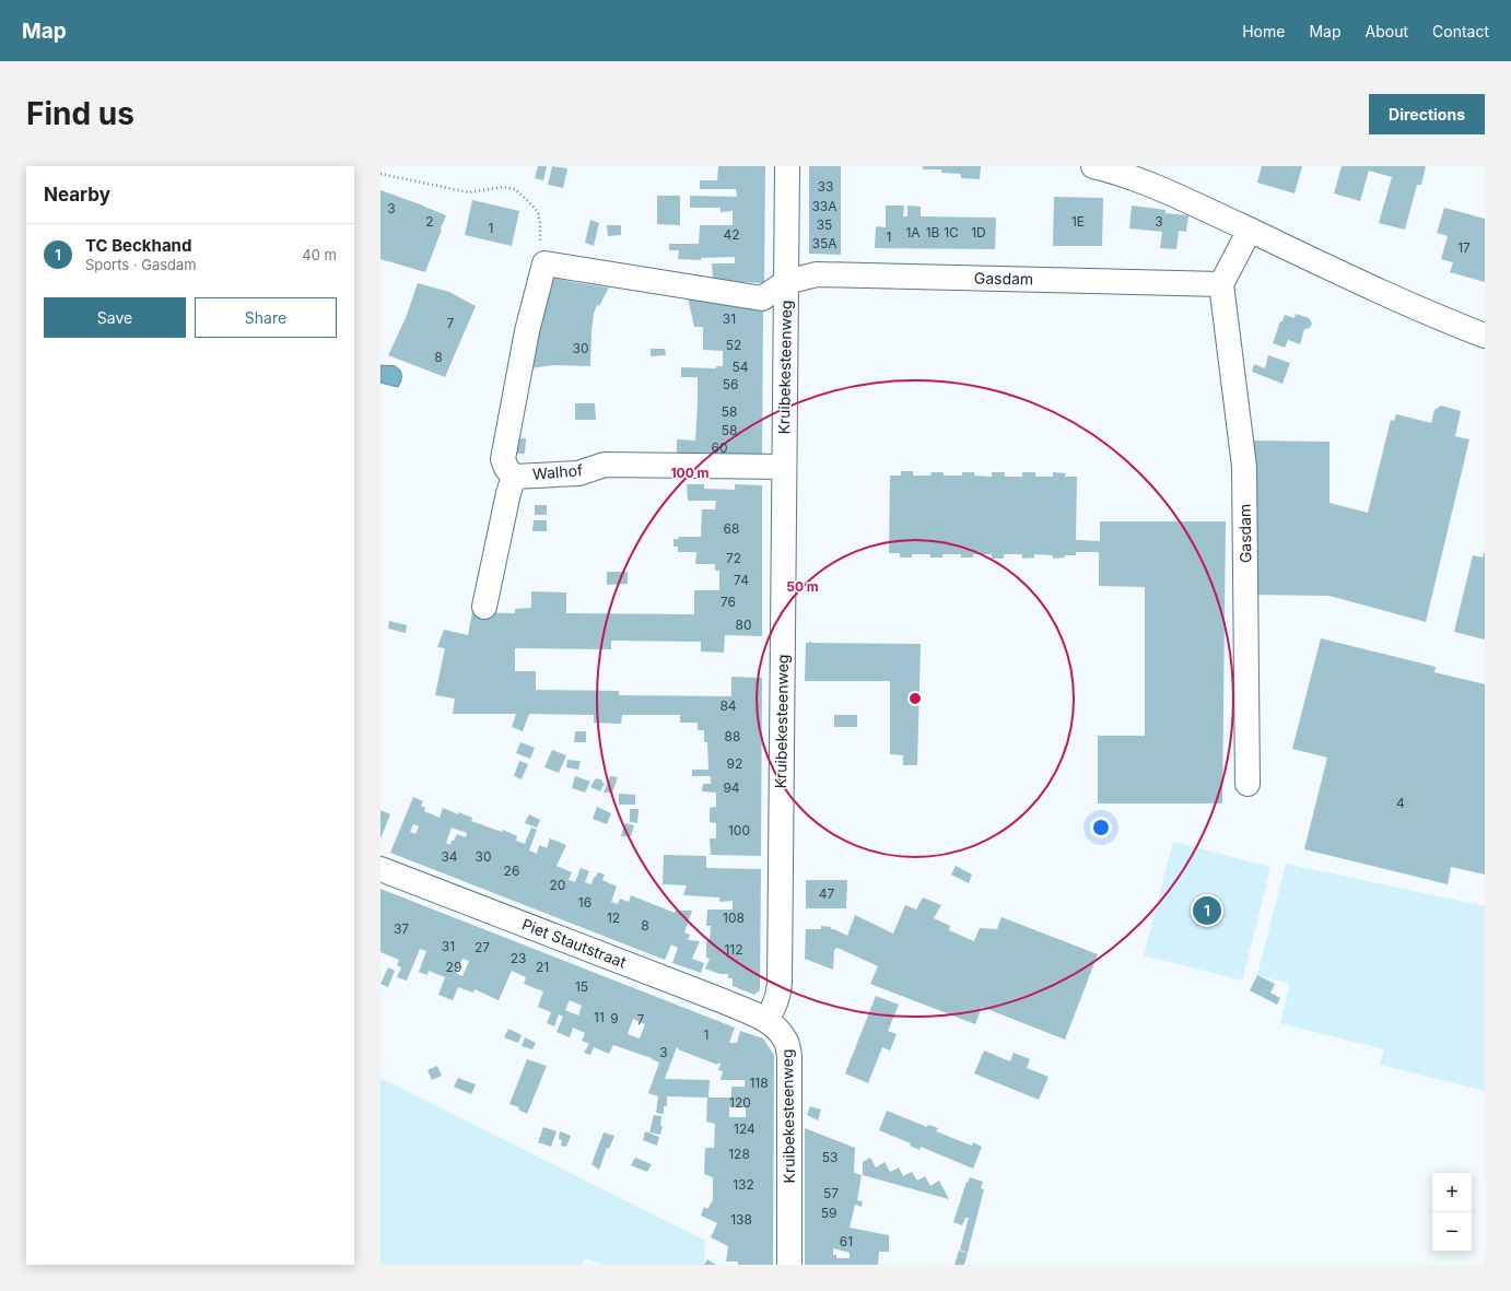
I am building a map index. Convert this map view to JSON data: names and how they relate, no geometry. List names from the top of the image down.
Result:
{
  "streets": {
    "street": [
      "Gasdam",
      "Kruibekesteenweg",
      "Walhof",
      "Piet Stautstraat"
    ]
  },
  "crossings": [
    ["Gasdam", "Kruibekesteenweg"],
    ["Kruibekesteenweg", "Walhof"],
    ["Kruibekesteenweg", "Piet Stautstraat"]
  ],
  "house_numbers": [
    "33",
    "33A",
    "3",
    "2",
    "1E",
    "3",
    "35",
    "1",
    "1A",
    "1B",
    "1C",
    "1D",
    "42",
    "1",
    "35A",
    "17",
    "31",
    "7",
    "52",
    "30",
    "8",
    "54",
    "56",
    "58",
    "58",
    "60",
    "68",
    "72",
    "74",
    "76",
    "80",
    "84",
    "88",
    "92",
    "94",
    "4",
    "100",
    "34",
    "30",
    "26",
    "20",
    "47",
    "16",
    "12",
    "108",
    "8",
    "37",
    "31",
    "27",
    "112",
    "23",
    "29",
    "21",
    "15",
    "11",
    "9",
    "7",
    "1",
    "3",
    "118",
    "120",
    "124",
    "128",
    "53",
    "132",
    "57",
    "59",
    "138",
    "61"
  ],
  "page": {
    "header": "Map",
    "nav": [
      "Home",
      "Map",
      "About",
      "Contact"
    ],
    "buttons": [
      "Directions",
      ["Save", "Share"]
    ],
    "title": "Find us",
    "heading": "Nearby",
    "list": [
      {
        "mark": "1",
        "name": "TC Beckhand",
        "note": "Sports · Gasdam",
        "value": "40 m"
      }
    ],
    "pins": "1",
    "map_buttons": ["+", "−"]
  },
  "rings": ["100 m", "50 m"]
}
